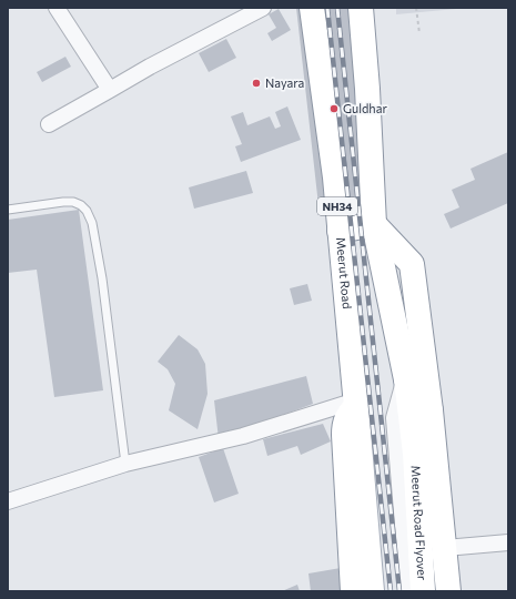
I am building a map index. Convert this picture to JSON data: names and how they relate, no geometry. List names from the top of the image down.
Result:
{
  "streets": {
    "main road": ["NH34", "Meerut Road", "Meerut Road Flyover"]
  },
  "crossings": [
    ["NH34", "Meerut Road"],
    ["NH34", "Meerut Road Flyover"]
  ],
  "places": ["Nayara", "Guldhar"]
}
